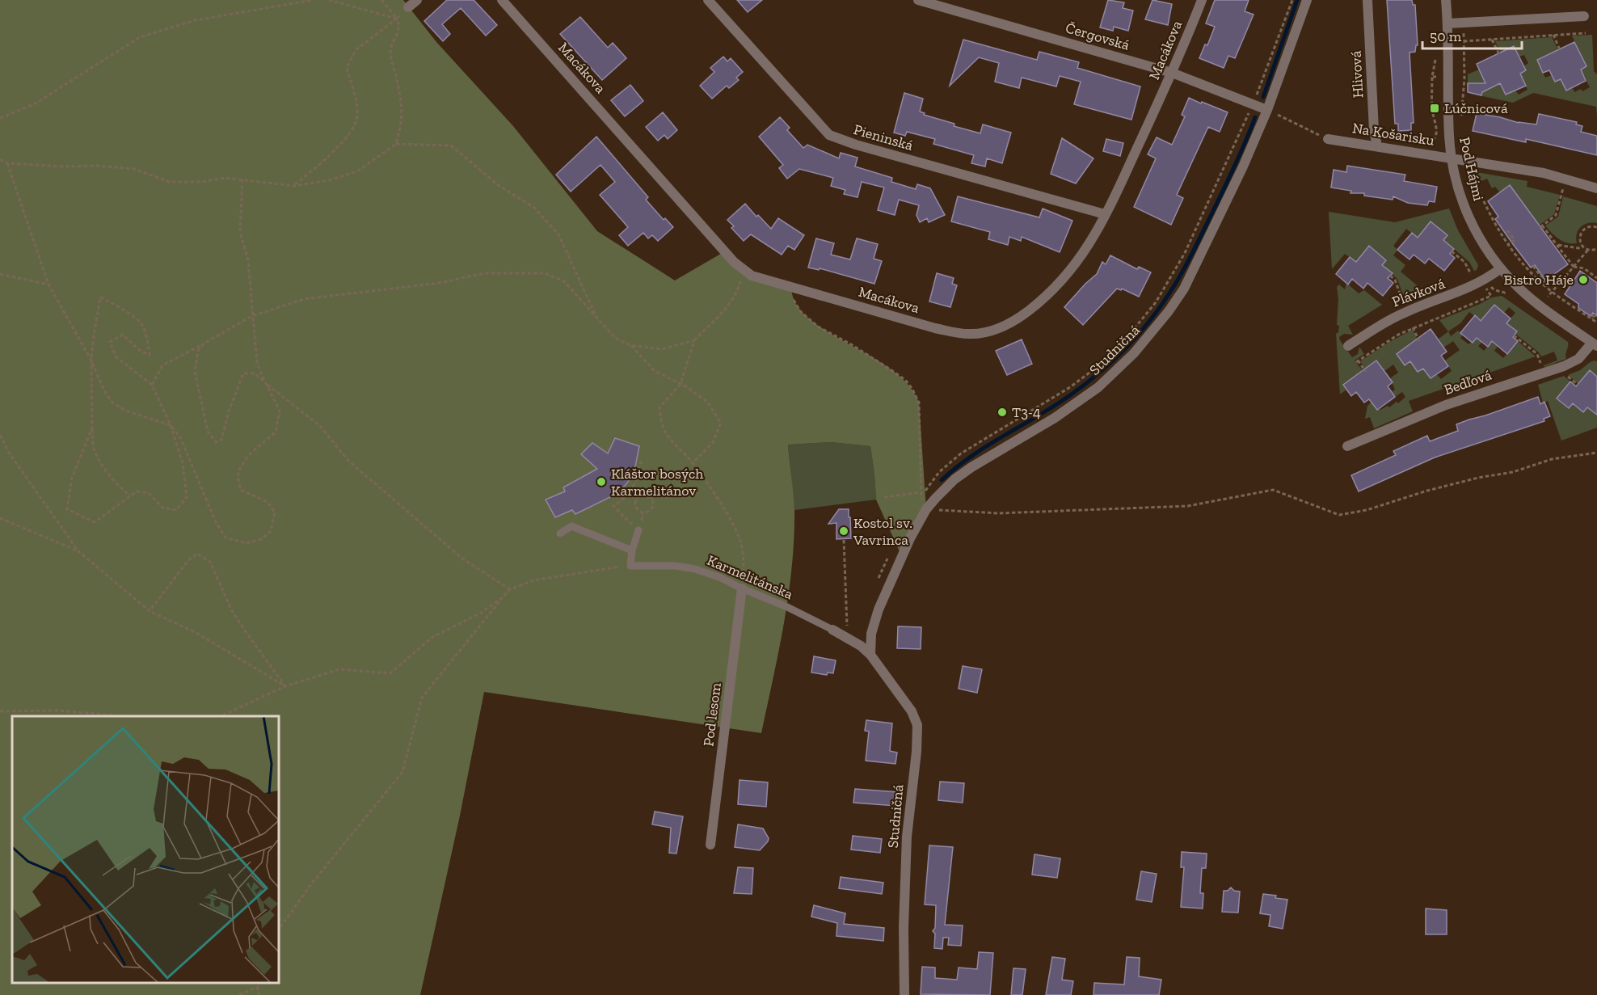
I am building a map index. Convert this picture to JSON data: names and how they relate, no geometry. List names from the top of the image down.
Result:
{
  "streets": {
    "street": [
      "Čergovská",
      "Macákova",
      "Hlivová",
      "Na Košarisku",
      "Pieninská",
      "Pod Hájmi",
      "Plávková",
      "Studničná",
      "Bedľová",
      "Pod lesom"
    ],
    "lane": ["Karmelitánska"]
  },
  "crossings": [
    ["Čergovská", "Macákova"],
    ["Čergovská", "Studničná"],
    ["Macákova", "Pieninská"],
    ["Hlivová", "Na Košarisku"],
    ["Na Košarisku", "Pod Hájmi"],
    ["Pod Hájmi", "Plávková"],
    ["Pod Hájmi", "Bedľová"],
    ["Studničná", "Karmelitánska"],
    ["Karmelitánska", "Pod lesom"]
  ],
  "places": {
    "transit": ["Lúčnicová"],
    "other": [
      "Bistro Háje",
      "T3-4",
      "Kláštor bosých Karmelitánov",
      "Kostol sv. Vavrinca"
    ]
  },
  "scale_bar": "50 m"
}
